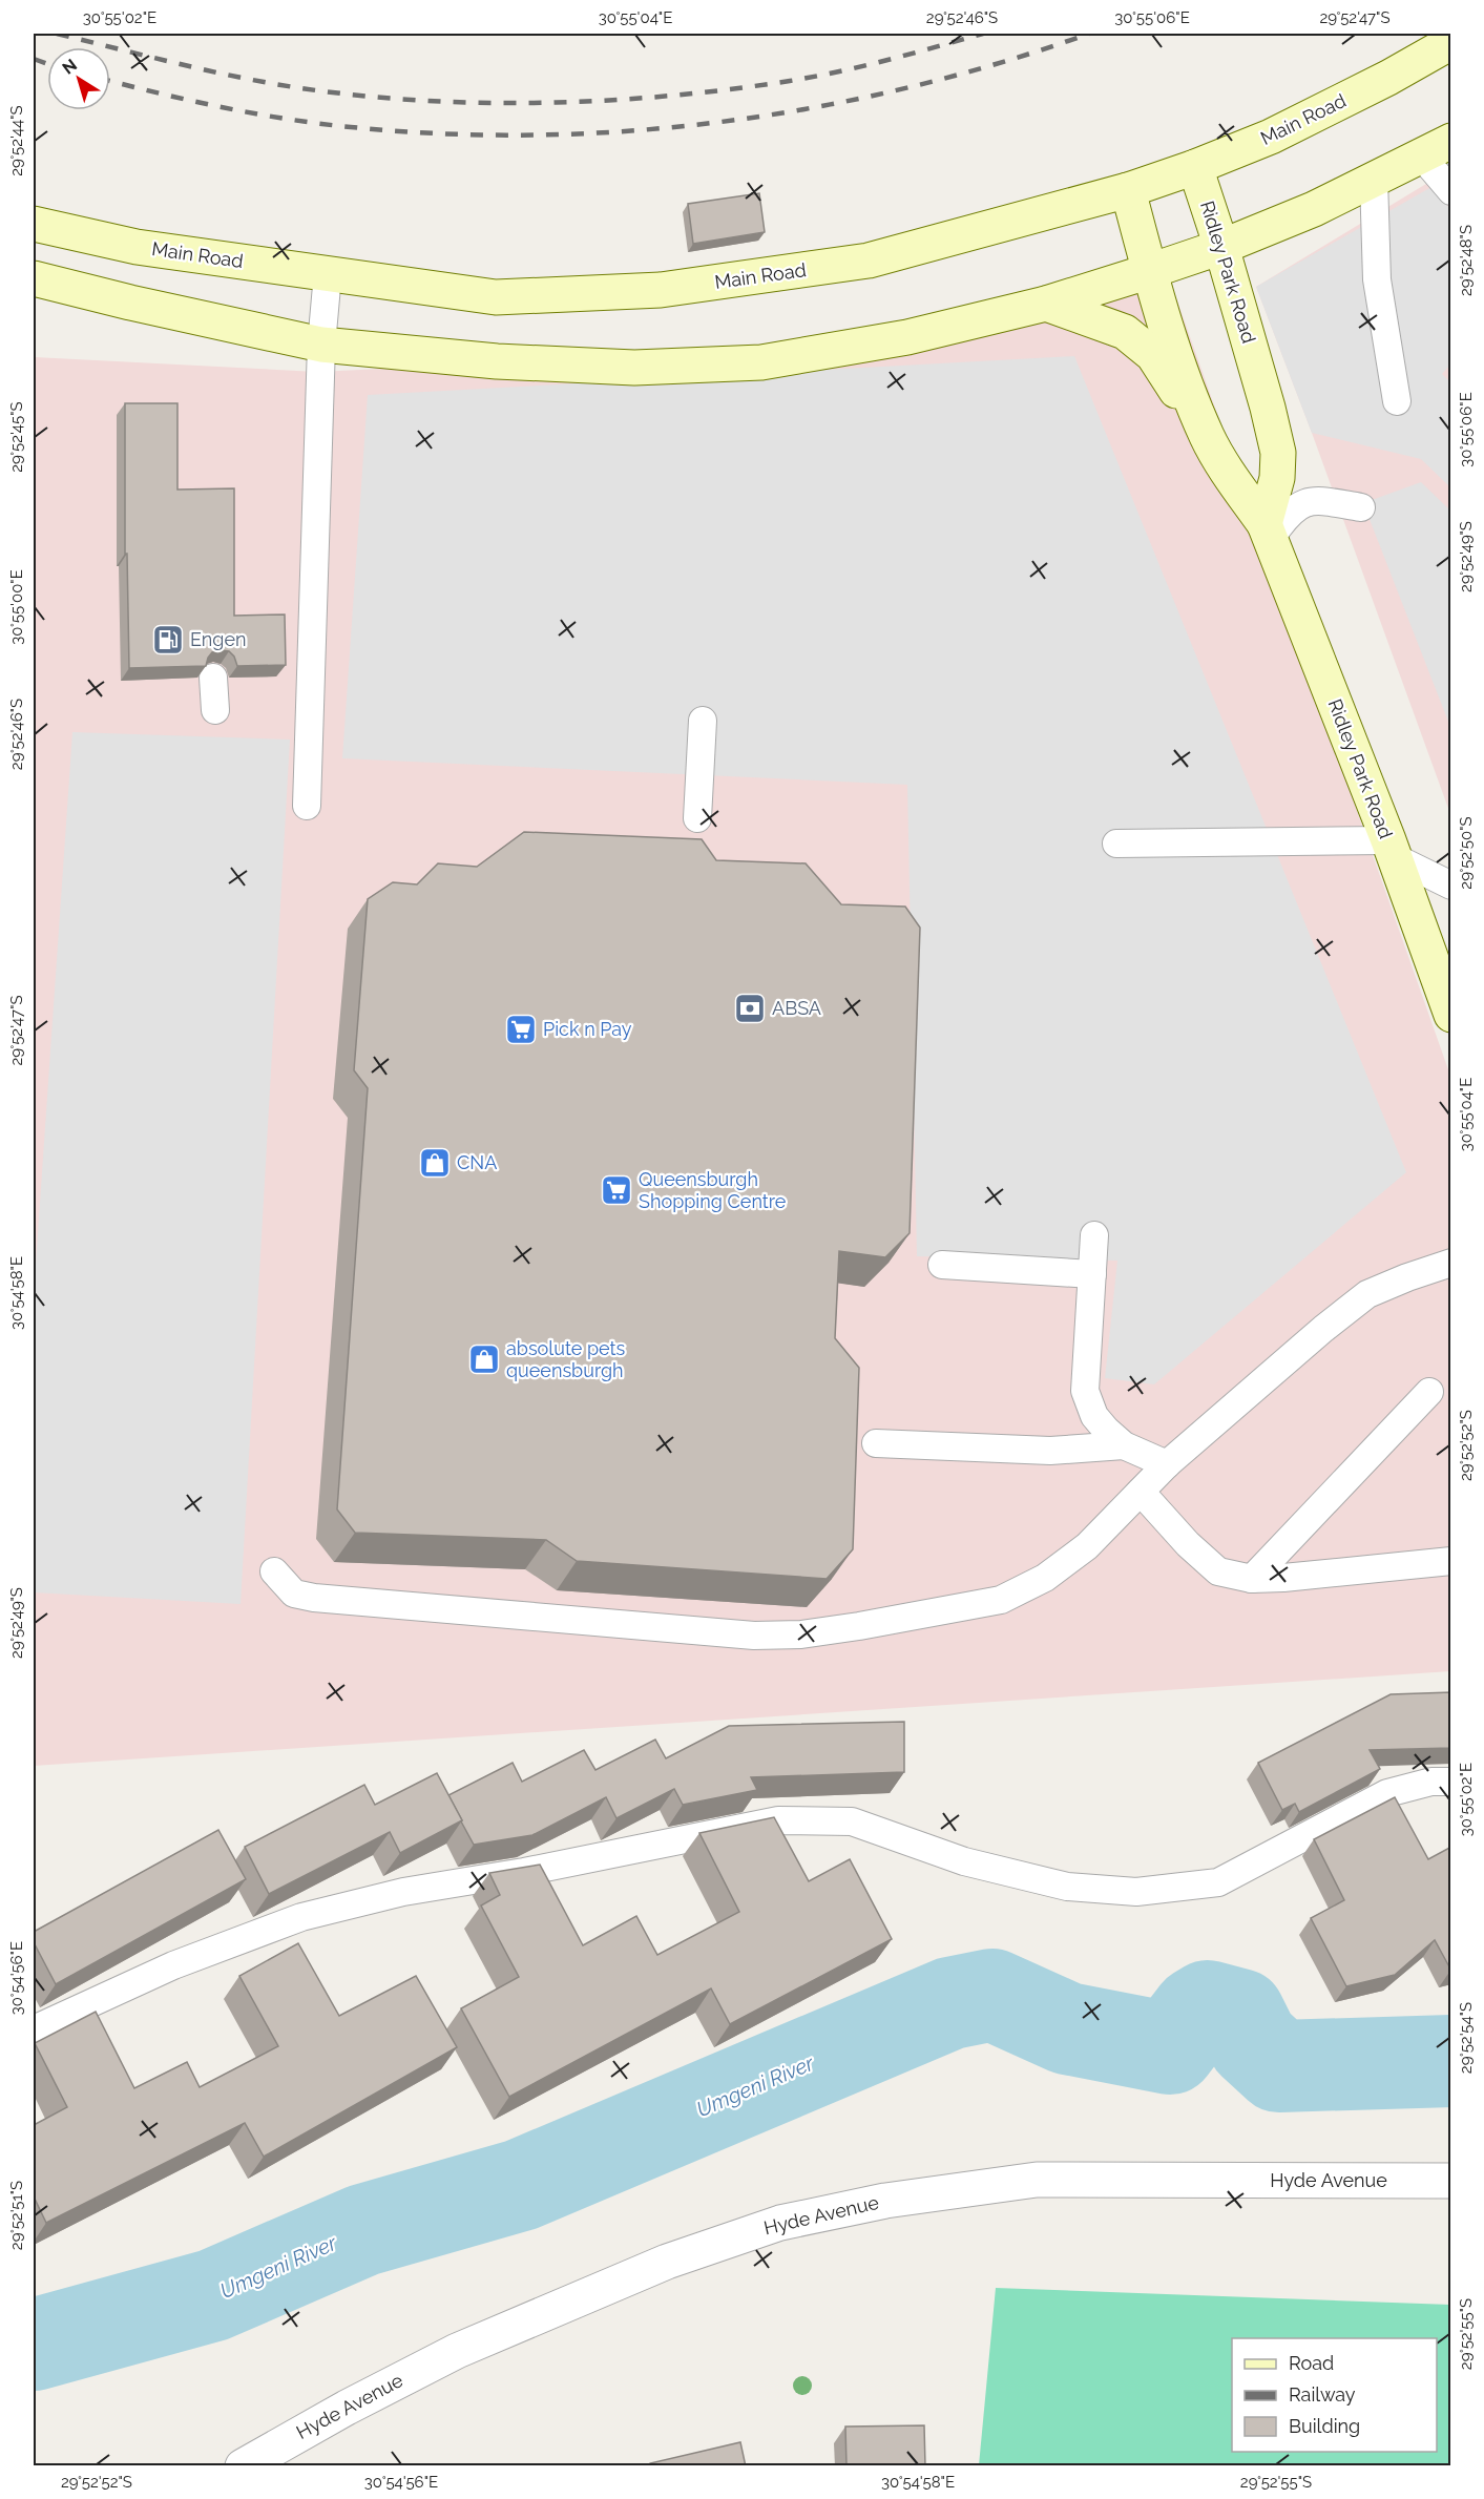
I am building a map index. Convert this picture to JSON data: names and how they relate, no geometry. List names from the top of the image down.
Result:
{
  "streets": {
    "main road": ["Main Road", "Ridley Park Road"],
    "street": ["Hyde Avenue"]
  },
  "crossings": [
    ["Main Road", "Ridley Park Road"]
  ],
  "water": ["Umgeni River"],
  "places": {
    "fuel station": ["Engen"],
    "bank": ["ABSA"],
    "supermarket": ["Pick n Pay", "Queensburgh Shopping Centre"],
    "shop": ["CNA", "absolute pets queensburgh"]
  },
  "legend": ["Road", "Railway", "Building"],
  "north": "top left",
  "coordinates": [
    "30°55'02\"E",
    "30°55'04\"E",
    "29°52'46\"S",
    "30°55'06\"E",
    "29°52'47\"S",
    "29°52'44\"S",
    "29°52'48\"S",
    "29°52'45\"S",
    "29°52'49\"S",
    "30°55'00\"E",
    "29°52'50\"S",
    "30°54'58\"E",
    "29°52'52\"S",
    "30°54'56\"E",
    "29°52'54\"S",
    "29°52'51\"S",
    "29°52'55\"S"
  ]
}
